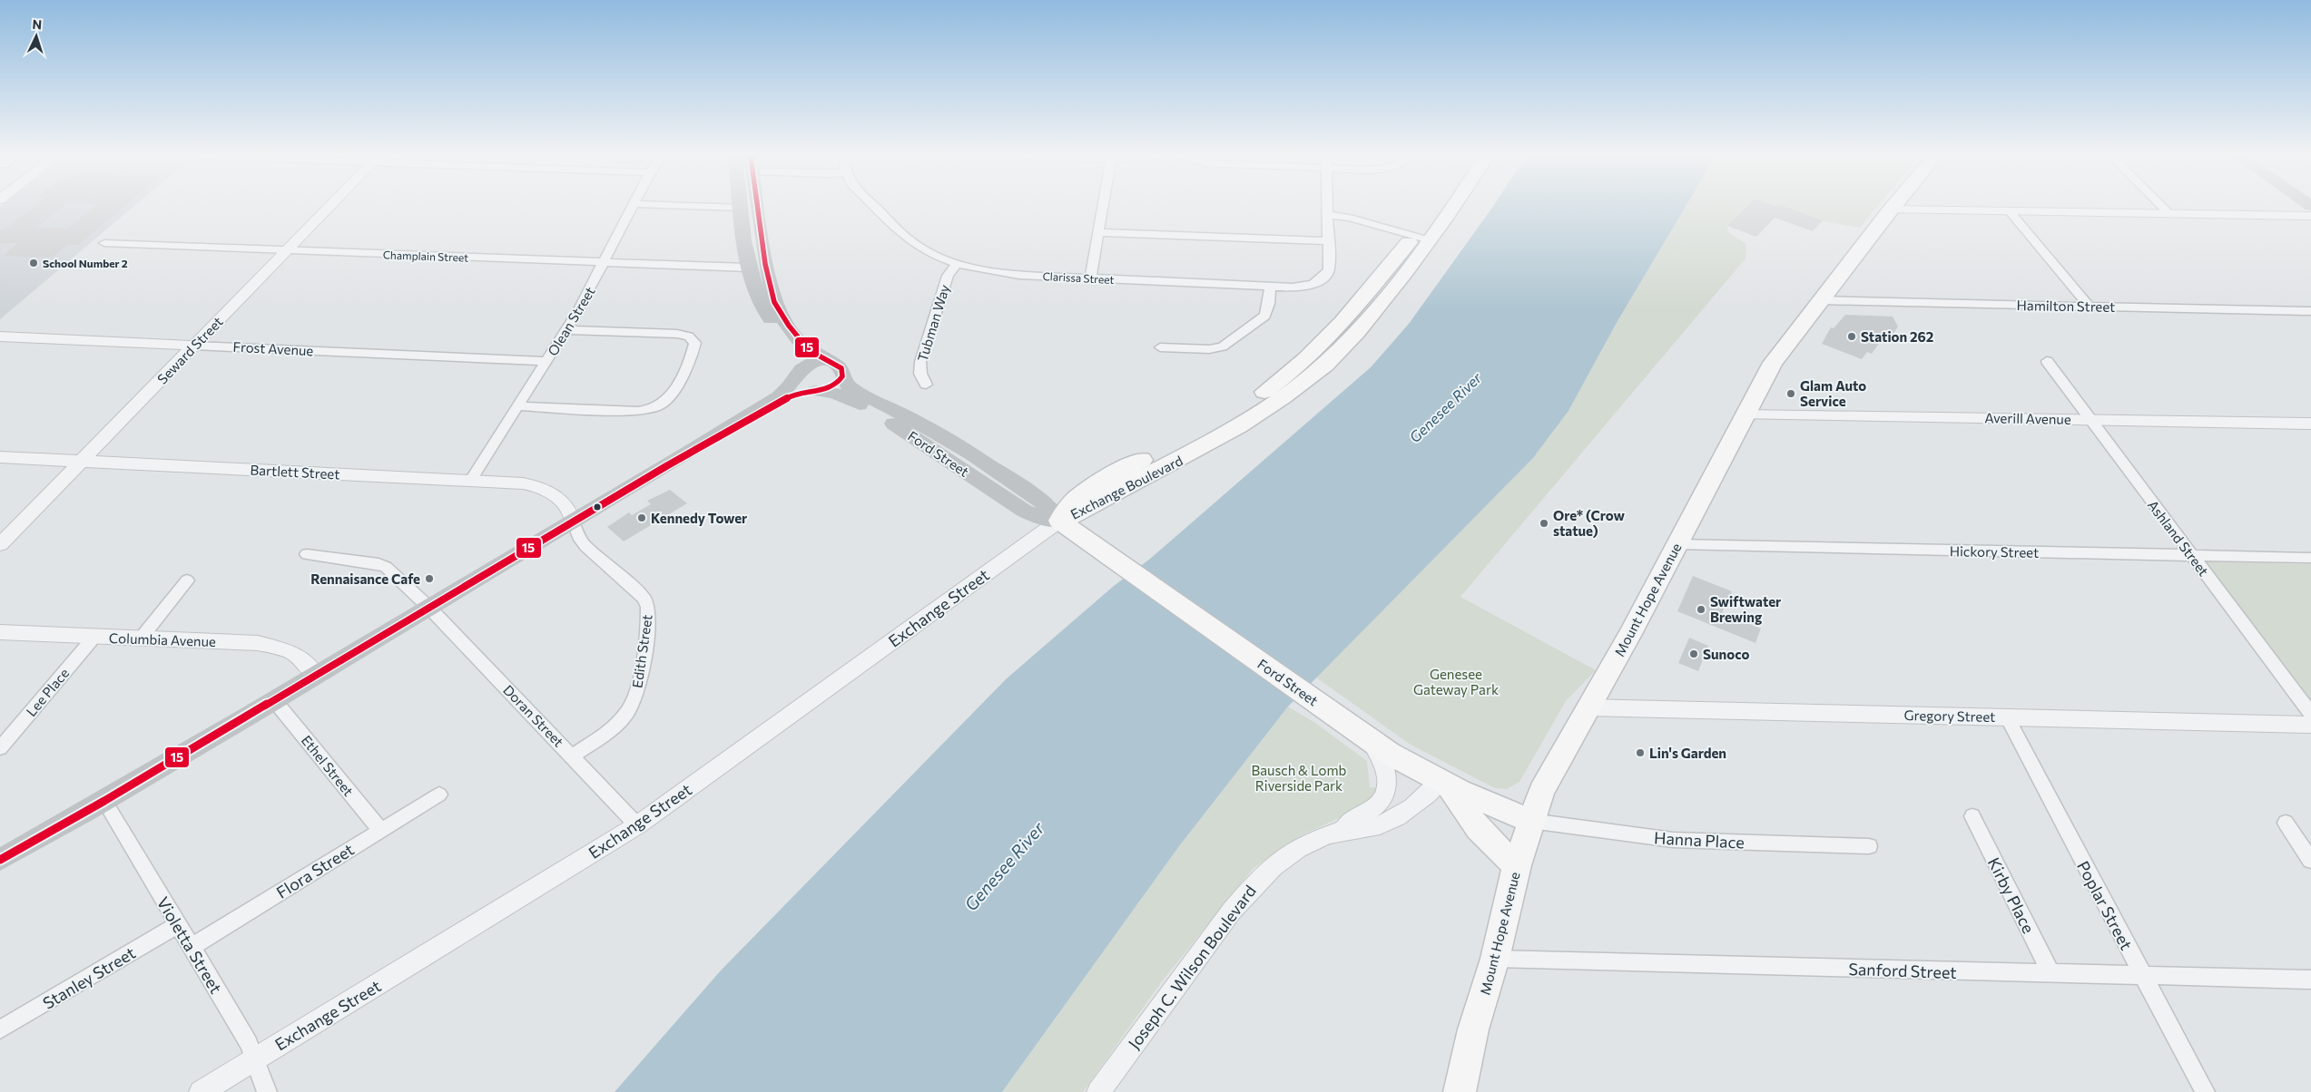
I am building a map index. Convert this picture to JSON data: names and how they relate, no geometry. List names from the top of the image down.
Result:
{
  "streets": {
    "main road": ["Ford Street", "Exchange Boulevard", "Mount Hope Avenue"],
    "street": [
      "Champlain Street",
      "Clarissa Street",
      "Hamilton Street",
      "Olean Street",
      "Tubman Way",
      "Frost Avenue",
      "Seward Street",
      "Averill Avenue",
      "Bartlett Street",
      "Ashland Street",
      "Hickory Street",
      "Exchange Street",
      "Columbia Avenue",
      "Edith Street",
      "Lee Place",
      "Doran Street",
      "Gregory Street",
      "Ethel Street",
      "Hanna Place",
      "Flora Street",
      "Kirby Place",
      "Poplar Street",
      "Violetta Street",
      "Joseph C. Wilson Boulevard",
      "Sanford Street",
      "Stanley Street"
    ]
  },
  "crossings": [
    ["Champlain Street", "Olean Street"],
    ["Champlain Street", "Seward Street"],
    ["Clarissa Street", "Tubman Way"],
    ["Hamilton Street", "Mount Hope Avenue"],
    ["Olean Street", "Frost Avenue"],
    ["Olean Street", "Bartlett Street"],
    ["Frost Avenue", "Seward Street"],
    ["Seward Street", "Bartlett Street"],
    ["Averill Avenue", "Ashland Street"],
    ["Averill Avenue", "Mount Hope Avenue"],
    ["Ford Street", "Exchange Boulevard"],
    ["Ford Street", "Mount Hope Avenue"],
    ["Ford Street", "Exchange Street"],
    ["Ford Street", "Hanna Place"],
    ["Ford Street", "Joseph C. Wilson Boulevard"],
    ["Bartlett Street", "Edith Street"],
    ["Exchange Boulevard", "Exchange Street"],
    ["Ashland Street", "Hickory Street"],
    ["Hickory Street", "Mount Hope Avenue"],
    ["Mount Hope Avenue", "Gregory Street"],
    ["Mount Hope Avenue", "Hanna Place"],
    ["Mount Hope Avenue", "Sanford Street"],
    ["Exchange Street", "Doran Street"],
    ["Exchange Street", "Violetta Street"],
    ["Columbia Avenue", "Lee Place"],
    ["Edith Street", "Doran Street"],
    ["Gregory Street", "Poplar Street"],
    ["Ethel Street", "Flora Street"],
    ["Flora Street", "Violetta Street"],
    ["Kirby Place", "Sanford Street"],
    ["Poplar Street", "Sanford Street"],
    ["Violetta Street", "Stanley Street"]
  ],
  "water": ["Genesee River"],
  "parks": ["Genesee Gateway Park", "Bausch & Lomb Riverside Park"],
  "places": [
    "School Number 2",
    "Station 262",
    "Glam Auto Service",
    "Kennedy Tower",
    "Ore* (Crow statue)",
    "Rennaisance Cafe",
    "Swiftwater Brewing",
    "Sunoco",
    "Lin's Garden"
  ],
  "lines": ["transit line 15"],
  "north": "top"
}
